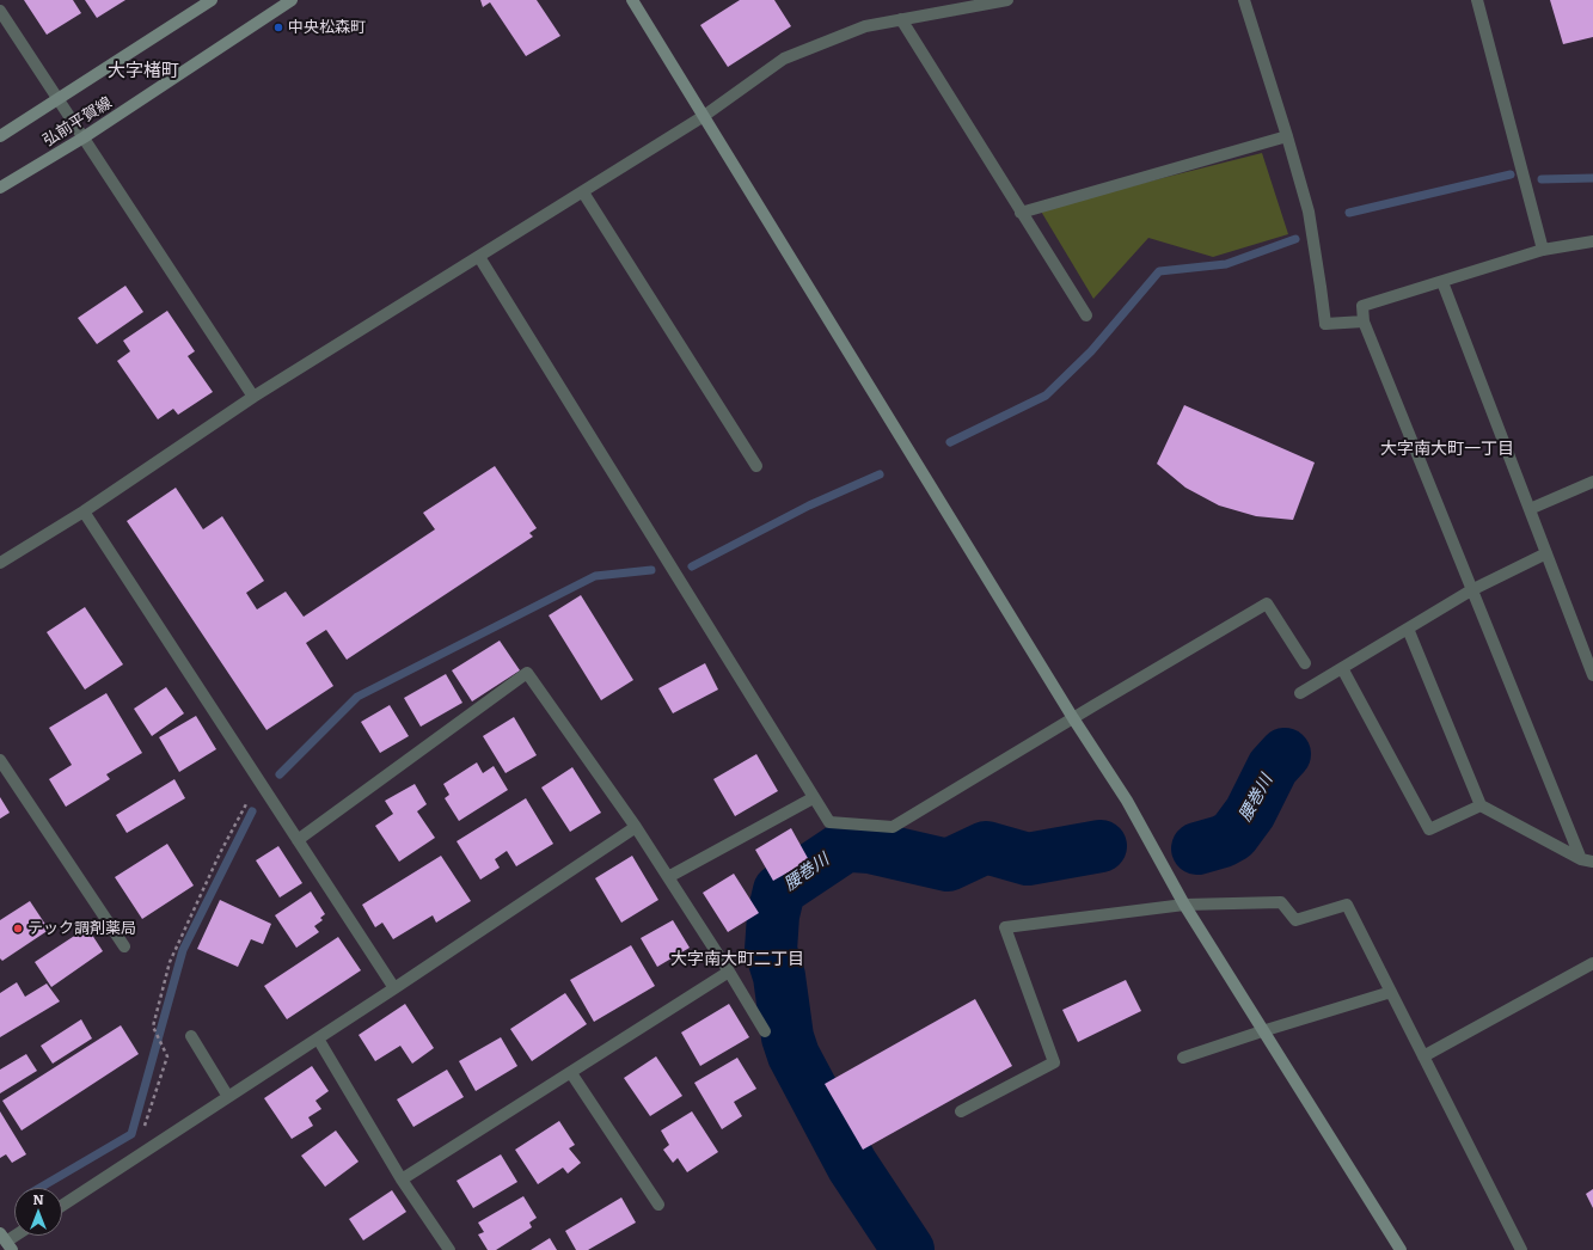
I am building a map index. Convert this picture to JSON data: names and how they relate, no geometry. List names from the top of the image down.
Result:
{
  "streets": {
    "street": ["弘前平賀線"]
  },
  "districts": ["大字楮町", "大字南大町一丁目", "大字南大町二丁目"],
  "water": ["腰巻川"],
  "places": ["中央松森町", "テック調剤薬局"],
  "north": "top"
}
